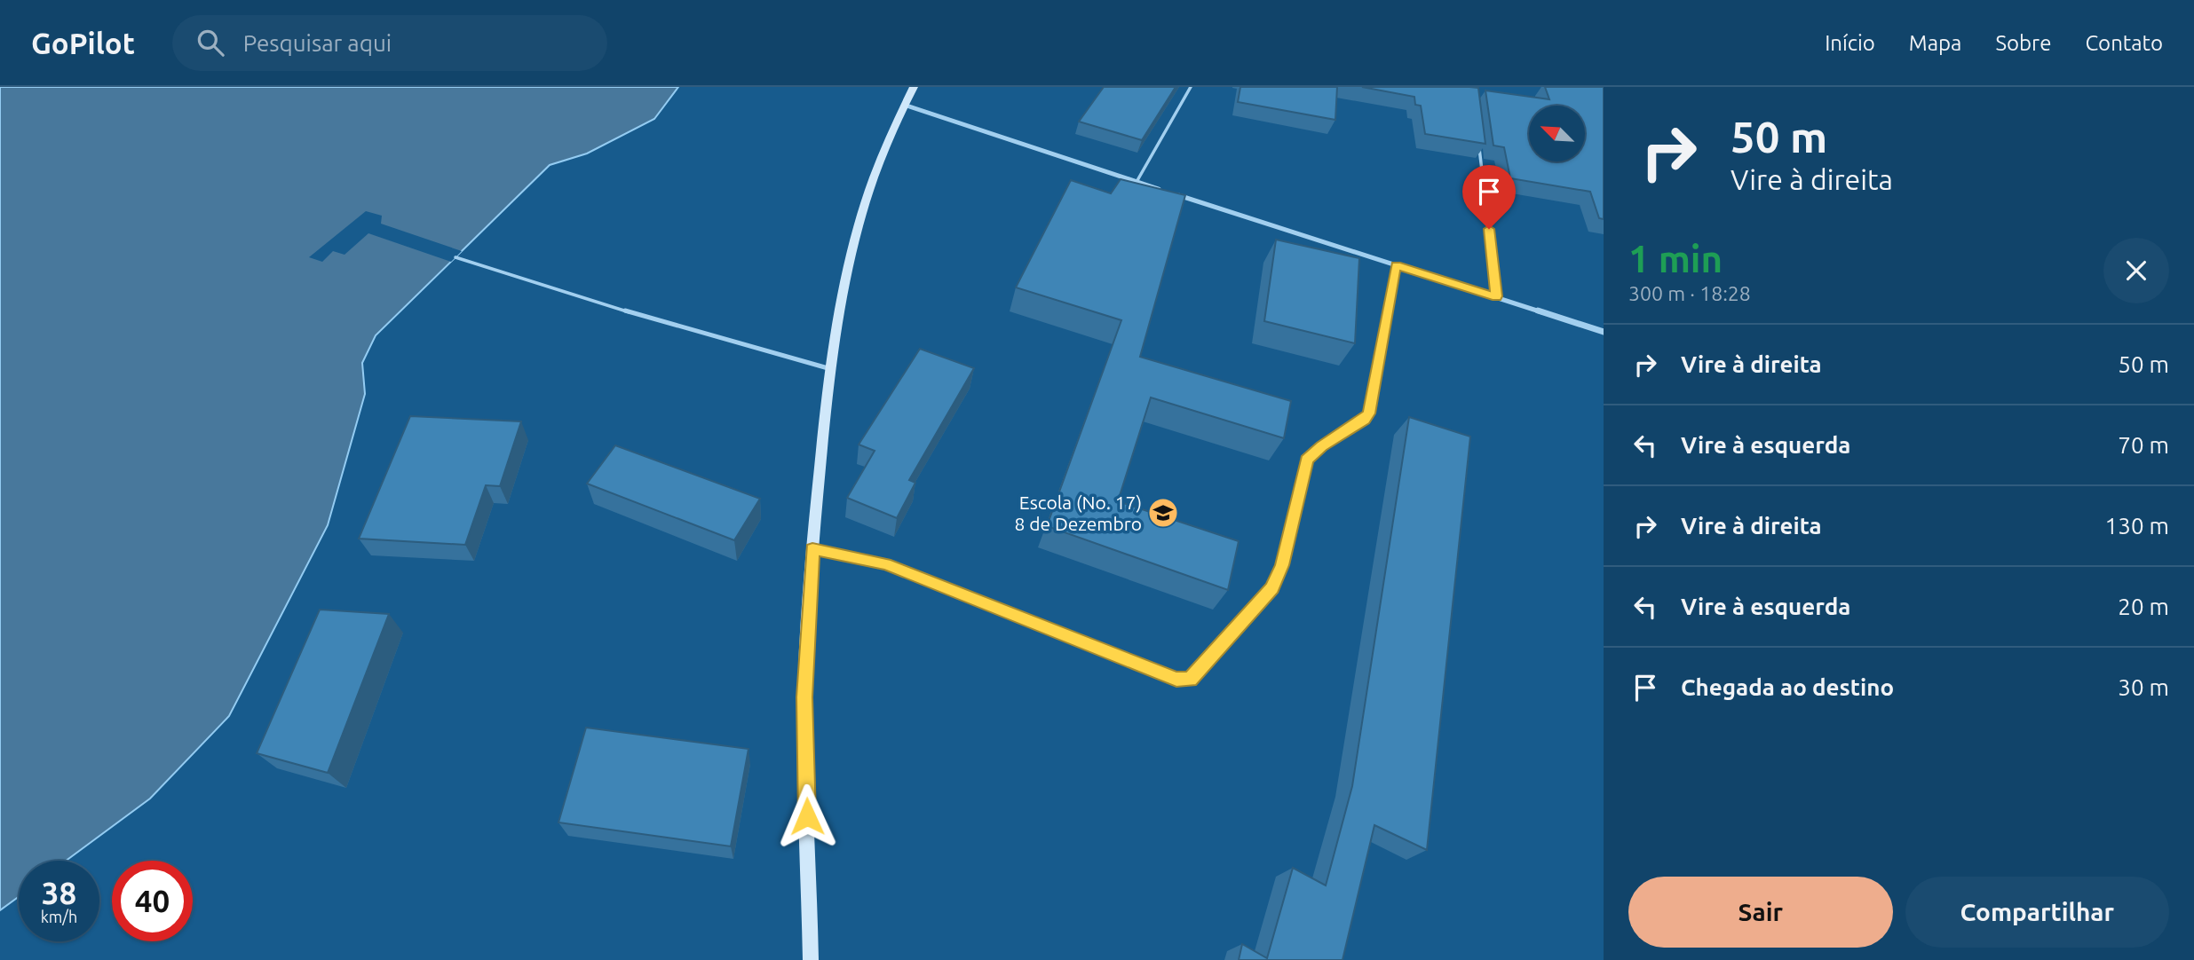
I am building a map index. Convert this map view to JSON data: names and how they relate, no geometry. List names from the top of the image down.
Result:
{
  "places": {
    "school or university": ["Escola (No. 17) 8 de Dezembro"]
  },
  "north": "top left",
  "page": {
    "header": "GoPilot",
    "search": "Pesquisar aqui",
    "nav": [
      "Início",
      "Mapa",
      "Sobre",
      "Contato"
    ],
    "turn": ["50 m", "Vire à direita"],
    "heading": ["1 min", "300 m · 18:28"],
    "list": [
      {
        "name": "Vire à direita",
        "value": "50 m"
      },
      {
        "name": "Vire à esquerda",
        "value": "70 m"
      },
      {
        "name": "Vire à direita",
        "value": "130 m"
      },
      {
        "name": "Vire à esquerda",
        "value": "20 m"
      },
      {
        "name": "Chegada ao destino",
        "value": "30 m"
      }
    ],
    "speed": "38 km/h",
    "limit": "40",
    "buttons": ["Sair", "Compartilhar"]
  }
}
